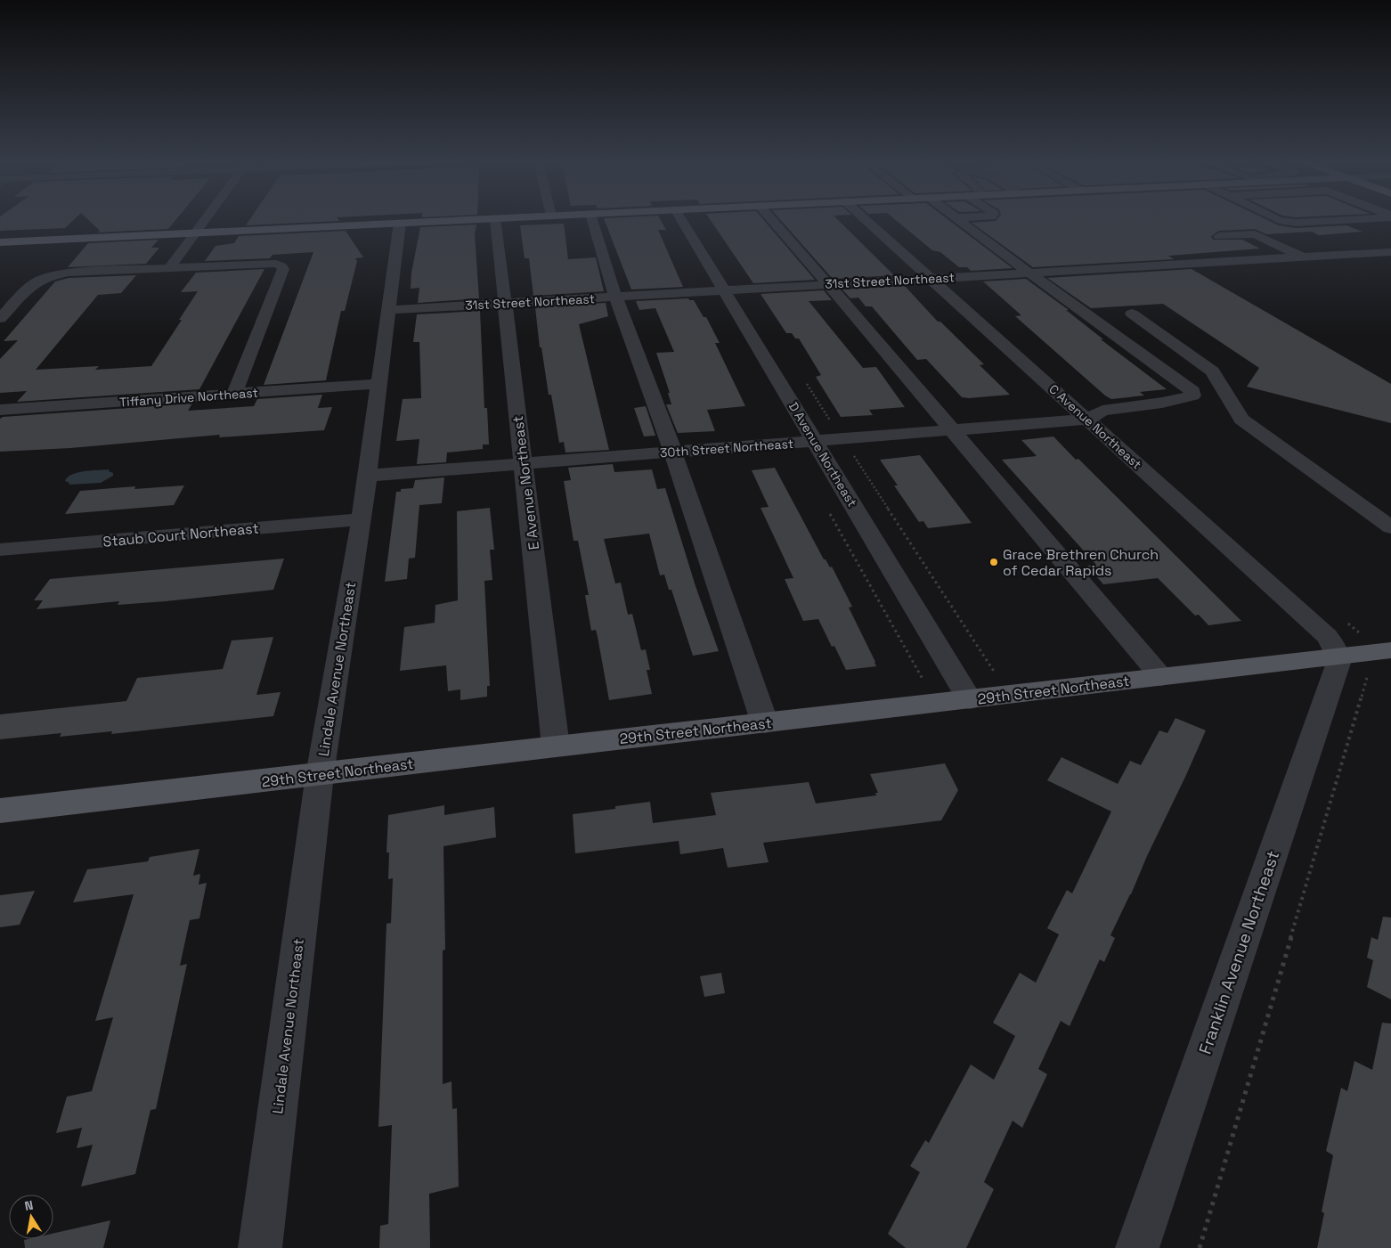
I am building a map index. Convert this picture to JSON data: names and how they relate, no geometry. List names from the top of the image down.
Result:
{
  "streets": {
    "main road": ["29th Street Northeast"],
    "street": [
      "31st Street Northeast",
      "Tiffany Drive Northeast",
      "C Avenue Northeast",
      "30th Street Northeast",
      "D Avenue Northeast",
      "E Avenue Northeast",
      "Staub Court Northeast",
      "Lindale Avenue Northeast",
      "Franklin Avenue Northeast"
    ]
  },
  "crossings": [
    ["31st Street Northeast", "C Avenue Northeast"],
    ["31st Street Northeast", "D Avenue Northeast"],
    ["31st Street Northeast", "E Avenue Northeast"],
    ["31st Street Northeast", "Lindale Avenue Northeast"],
    ["Tiffany Drive Northeast", "Lindale Avenue Northeast"],
    ["C Avenue Northeast", "30th Street Northeast"],
    ["C Avenue Northeast", "29th Street Northeast"],
    ["C Avenue Northeast", "Franklin Avenue Northeast"],
    ["30th Street Northeast", "D Avenue Northeast"],
    ["30th Street Northeast", "E Avenue Northeast"],
    ["30th Street Northeast", "Lindale Avenue Northeast"],
    ["D Avenue Northeast", "29th Street Northeast"],
    ["E Avenue Northeast", "29th Street Northeast"],
    ["Staub Court Northeast", "Lindale Avenue Northeast"],
    ["Lindale Avenue Northeast", "29th Street Northeast"],
    ["29th Street Northeast", "Franklin Avenue Northeast"]
  ],
  "places": ["Grace Brethren Church of Cedar Rapids"],
  "north": "top"
}
